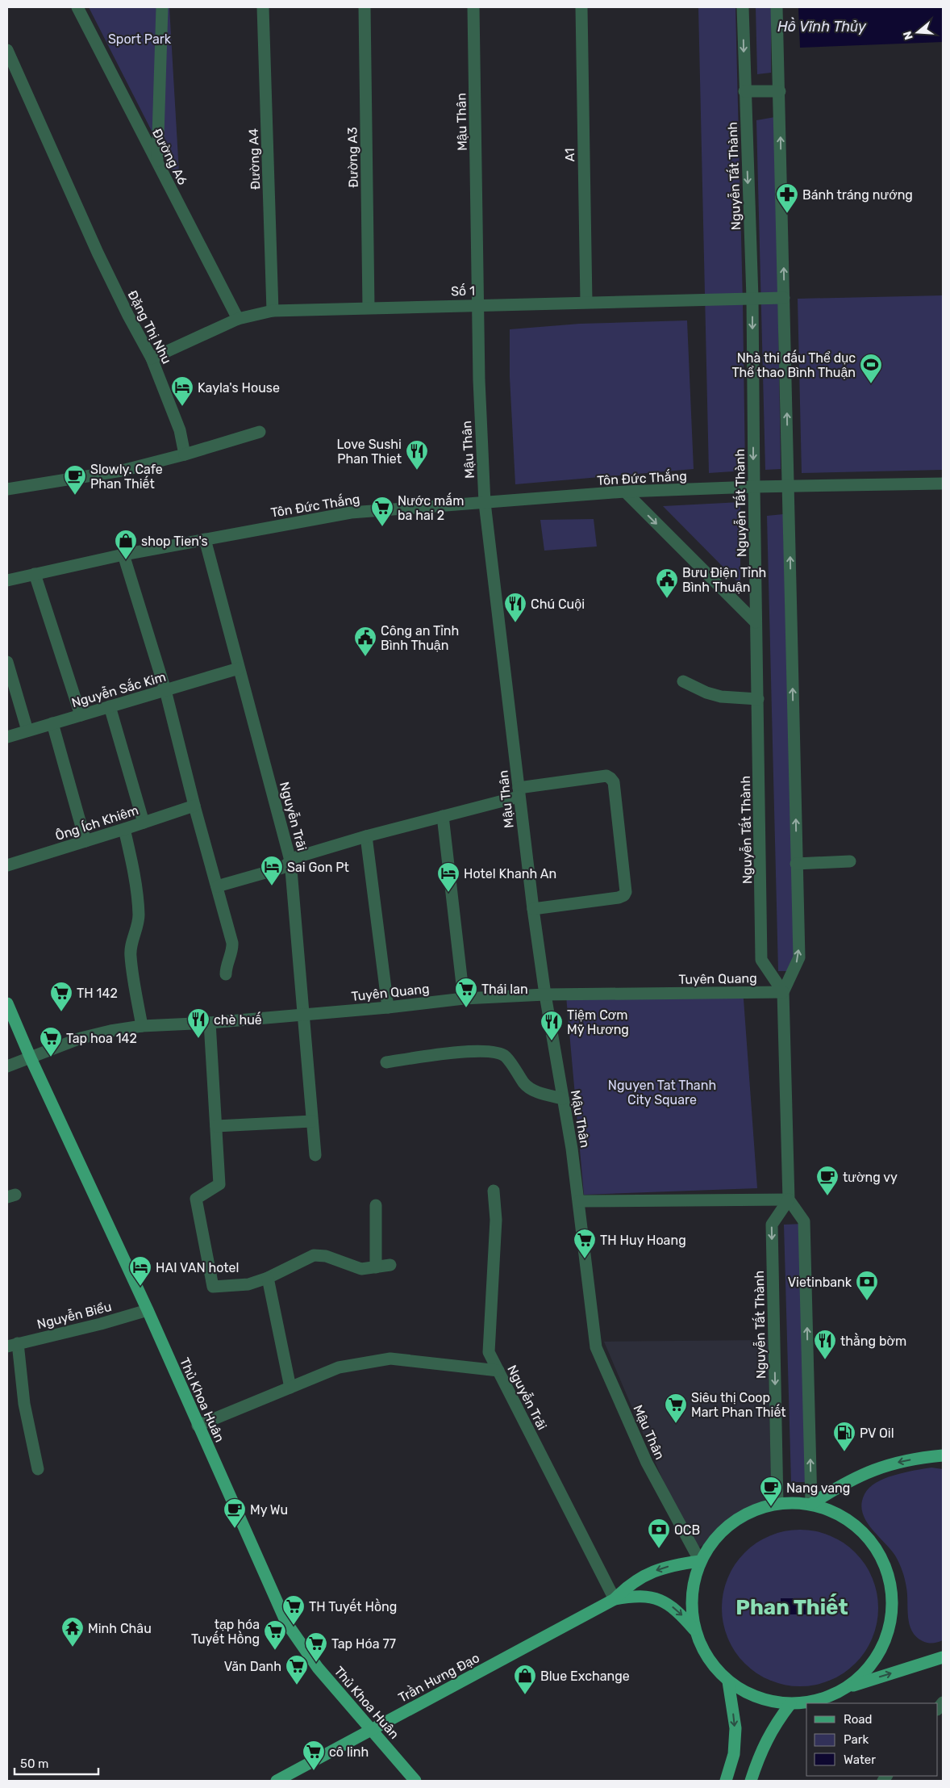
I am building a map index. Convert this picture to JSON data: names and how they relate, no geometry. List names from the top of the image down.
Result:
{
  "streets": {
    "main road": ["Thủ Khoa Huân", "Trần Hưng Đạo"],
    "street": [
      "Mậu Thân",
      "A1",
      "Đường A6",
      "Đường A3",
      "Đường A4",
      "Nguyễn Tất Thành",
      "Số 1",
      "Đặng Thị Nhu",
      "Tôn Đức Thắng",
      "Nguyễn Sắc Kim",
      "Nguyễn Trãi",
      "Ông Ích Khiêm",
      "Tuyên Quang",
      "Nguyễn Biểu"
    ]
  },
  "crossings": [
    ["Mậu Thân", "Số 1"],
    ["Mậu Thân", "Tôn Đức Thắng"],
    ["Mậu Thân", "Tuyên Quang"],
    ["Mậu Thân", "Trần Hưng Đạo"],
    ["A1", "Số 1"],
    ["Đường A6", "Số 1"],
    ["Đường A3", "Số 1"],
    ["Đường A4", "Số 1"],
    ["Nguyễn Tất Thành", "Số 1"],
    ["Nguyễn Tất Thành", "Tôn Đức Thắng"],
    ["Nguyễn Tất Thành", "Tuyên Quang"],
    ["Số 1", "Đặng Thị Nhu"],
    ["Tôn Đức Thắng", "Nguyễn Trãi"],
    ["Nguyễn Sắc Kim", "Nguyễn Trãi"],
    ["Nguyễn Trãi", "Tuyên Quang"],
    ["Nguyễn Trãi", "Trần Hưng Đạo"],
    ["Tuyên Quang", "Thủ Khoa Huân"],
    ["Nguyễn Biểu", "Thủ Khoa Huân"],
    ["Thủ Khoa Huân", "Trần Hưng Đạo"]
  ],
  "districts": ["Phan Thiết"],
  "water": ["Hồ Vĩnh Thủy"],
  "parks": ["Sport Park", "Nguyen Tat Thanh City Square"],
  "places": {
    "pharmacy": ["Bánh tráng nướng"],
    "sports": ["Nhà thi đấu Thể dục Thể thao Bình Thuận"],
    "hotel": [
      "Kayla's House",
      "Sai Gon Pt",
      "Hotel Khanh An",
      "HAI VAN hotel"
    ],
    "restaurant": [
      "Love Sushi Phan Thiet",
      "Chú Cuội",
      "chè huế",
      "Tiệm Cơm Mỹ Hương",
      "thằng bờm"
    ],
    "cafe": [
      "Slowly. Cafe Phan Thiết",
      "tường vy",
      "Nang vang",
      "My Wu"
    ],
    "supermarket": [
      "Nước mắm ba hai 2",
      "Thái lan",
      "TH 142",
      "Tap hoa 142",
      "TH Huy Hoang",
      "Siêu thị Coop Mart Phan Thiết",
      "TH Tuyết Hồng",
      "tạp hóa Tuyết Hồng",
      "Tap Hóa 77",
      "Văn Danh",
      "cô linh"
    ],
    "shop": ["shop Tien's", "Blue Exchange"],
    "public building": ["Bưu Điện Tỉnh Bình Thuận", "Công an Tỉnh Bình Thuận"],
    "bank": ["Vietinbank", "OCB"],
    "fuel station": ["PV Oil"],
    "temple": ["Minh Châu"]
  },
  "legend": ["Road", "Park", "Water"],
  "scale_bar": "50 m",
  "north": "left"
}
